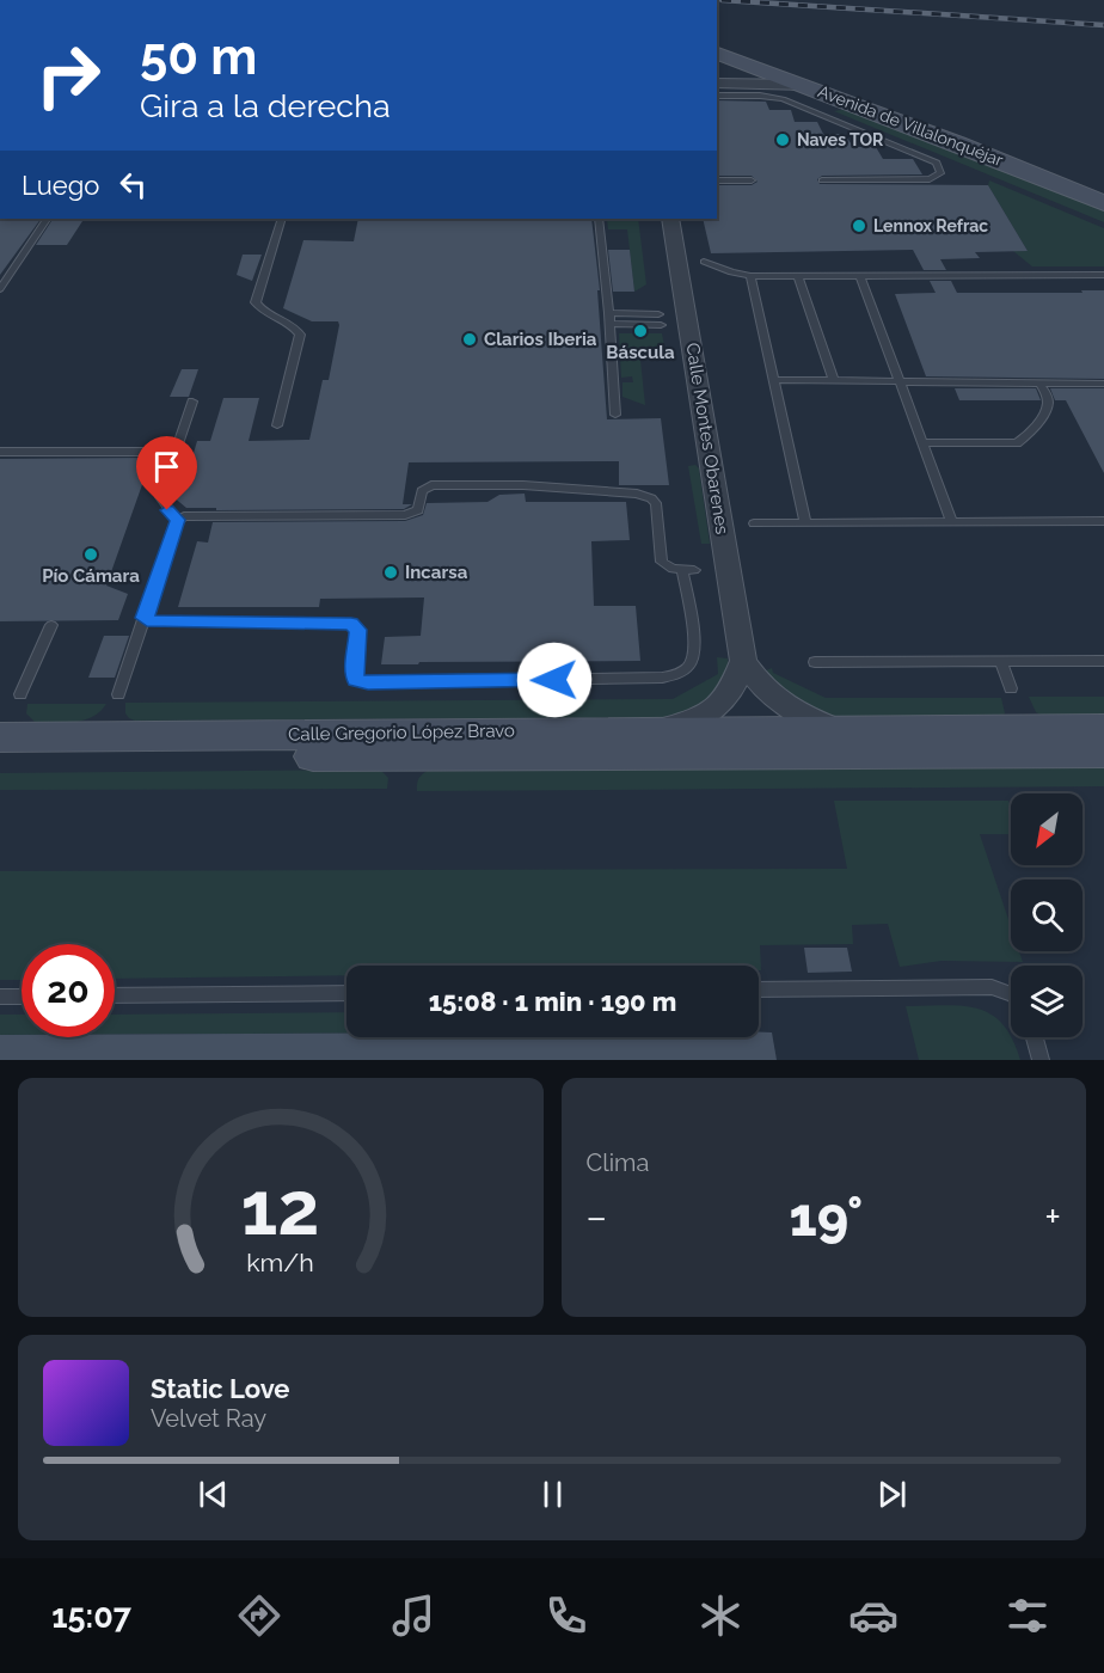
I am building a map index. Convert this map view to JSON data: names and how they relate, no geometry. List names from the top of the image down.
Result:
{
  "streets": {
    "main road": ["Avenida de Villalonquéjar", "Calle Gregorio López Bravo"],
    "street": ["Calle Montes Obarenes"]
  },
  "crossings": [
    ["Calle Montes Obarenes", "Calle Gregorio López Bravo"]
  ],
  "places": [
    "Naves TOR",
    "Lennox Refrac",
    "Báscula",
    "Clarios Iberia",
    "Pío Cámara",
    "Incarsa"
  ],
  "north": "bottom left",
  "page": {
    "turn": ["50 m", "Gira a la derecha"],
    "then": "Luego",
    "limit": "20",
    "trip": "15:08 · 1 min · 190 m",
    "tile": "Clima",
    "heat": ["−", "19°", "+"],
    "song": ["Static Love", "Velvet Ray"],
    "tabs": "15:07",
    "gauge": ["12", "km/h"]
  }
}
